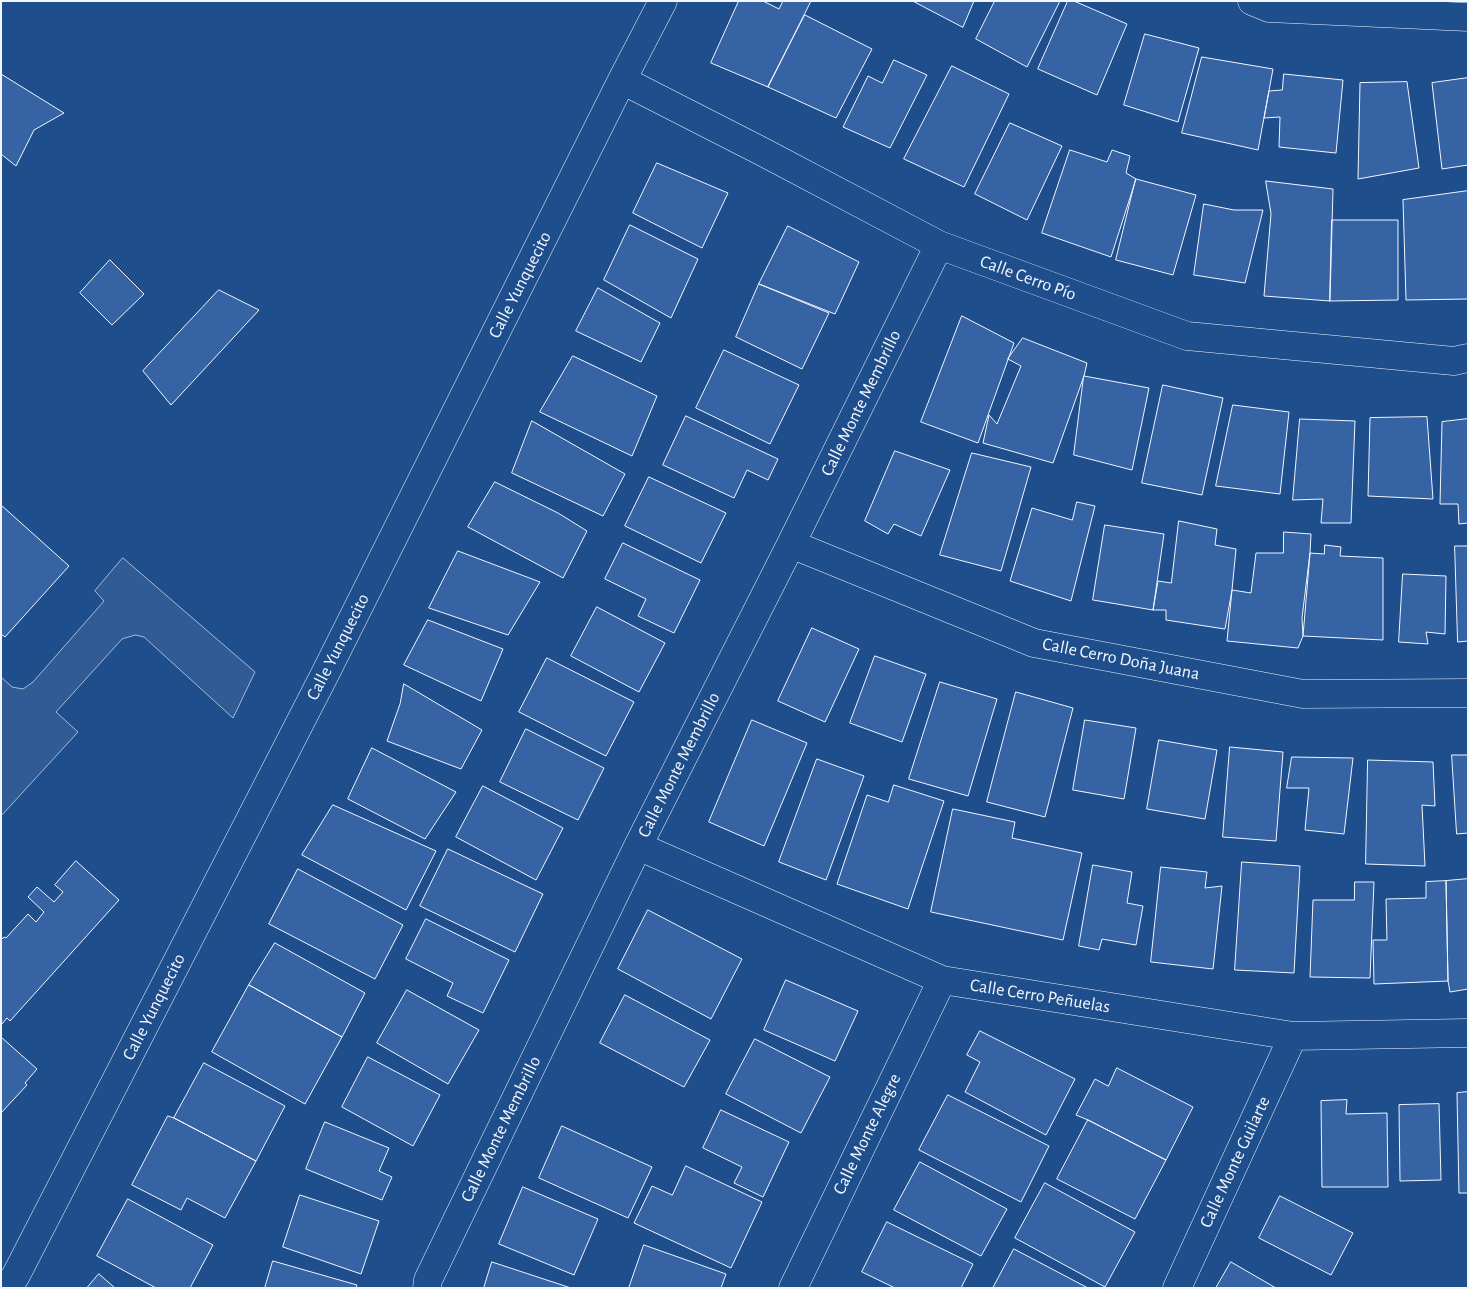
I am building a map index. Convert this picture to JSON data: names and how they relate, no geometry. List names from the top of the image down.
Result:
{
  "streets": {
    "street": [
      "Calle Cerro Pío",
      "Calle Yunquecito",
      "Calle Monte Membrillo",
      "Calle Cerro Doña Juana",
      "Calle Cerro Peñuelas",
      "Calle Monte Alegre",
      "Calle Monte Guilarte"
    ]
  },
  "crossings": [
    ["Calle Cerro Pío", "Calle Yunquecito"],
    ["Calle Cerro Pío", "Calle Monte Membrillo"],
    ["Calle Monte Membrillo", "Calle Cerro Doña Juana"],
    ["Calle Monte Membrillo", "Calle Cerro Peñuelas"],
    ["Calle Cerro Peñuelas", "Calle Monte Alegre"],
    ["Calle Cerro Peñuelas", "Calle Monte Guilarte"]
  ]
}
